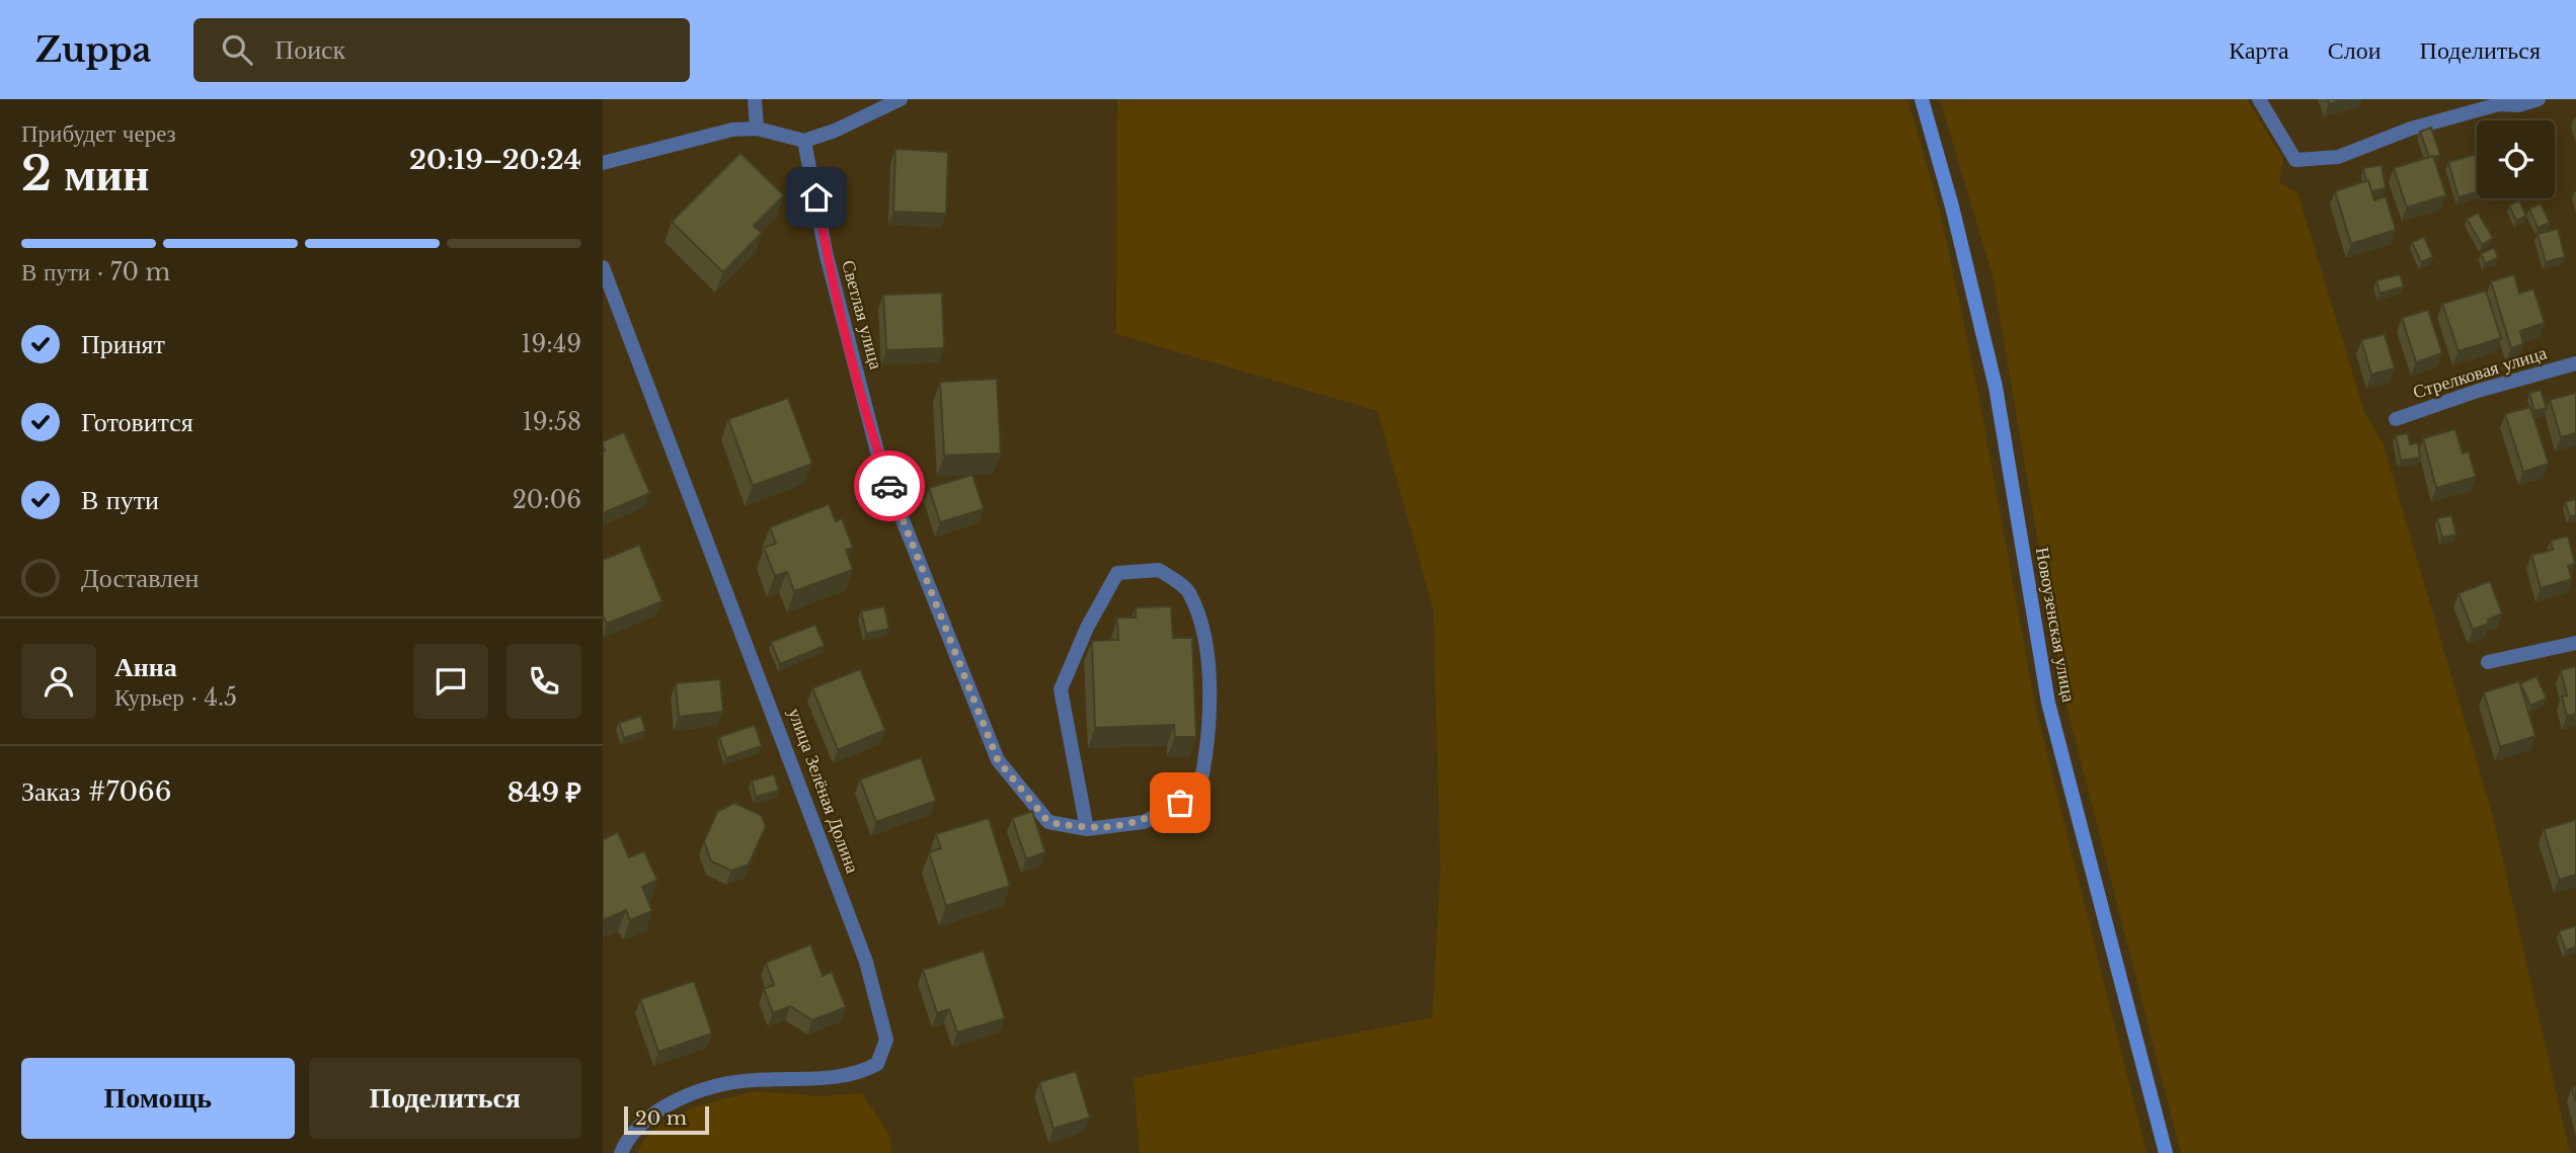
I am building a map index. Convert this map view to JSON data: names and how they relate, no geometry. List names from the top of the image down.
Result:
{
  "streets": {
    "main road": ["Новоузенская улица"],
    "street": ["Светлая улица", "Стрелковая улица", "улица Зелёная Долина"]
  },
  "scale_bar": "20 m",
  "page": {
    "header": "Zuppa",
    "search": "Поиск",
    "nav": ["Карта", "Слои", "Поделиться"],
    "heading": ["2 мин", "Прибудет через", "20:19–20:24"],
    "panel": [
      "Анна",
      "Курьер · 4.5",
      "Заказ #7066",
      "849 ₽"
    ],
    "bar": "В пути · 70 m",
    "list": [
      ["Принят", "19:49"],
      ["Готовится", "19:58"],
      ["В пути", "20:06"],
      "Доставлен"
    ],
    "buttons": ["Помощь", "Поделиться"],
    "scale": "20 m"
  }
}
